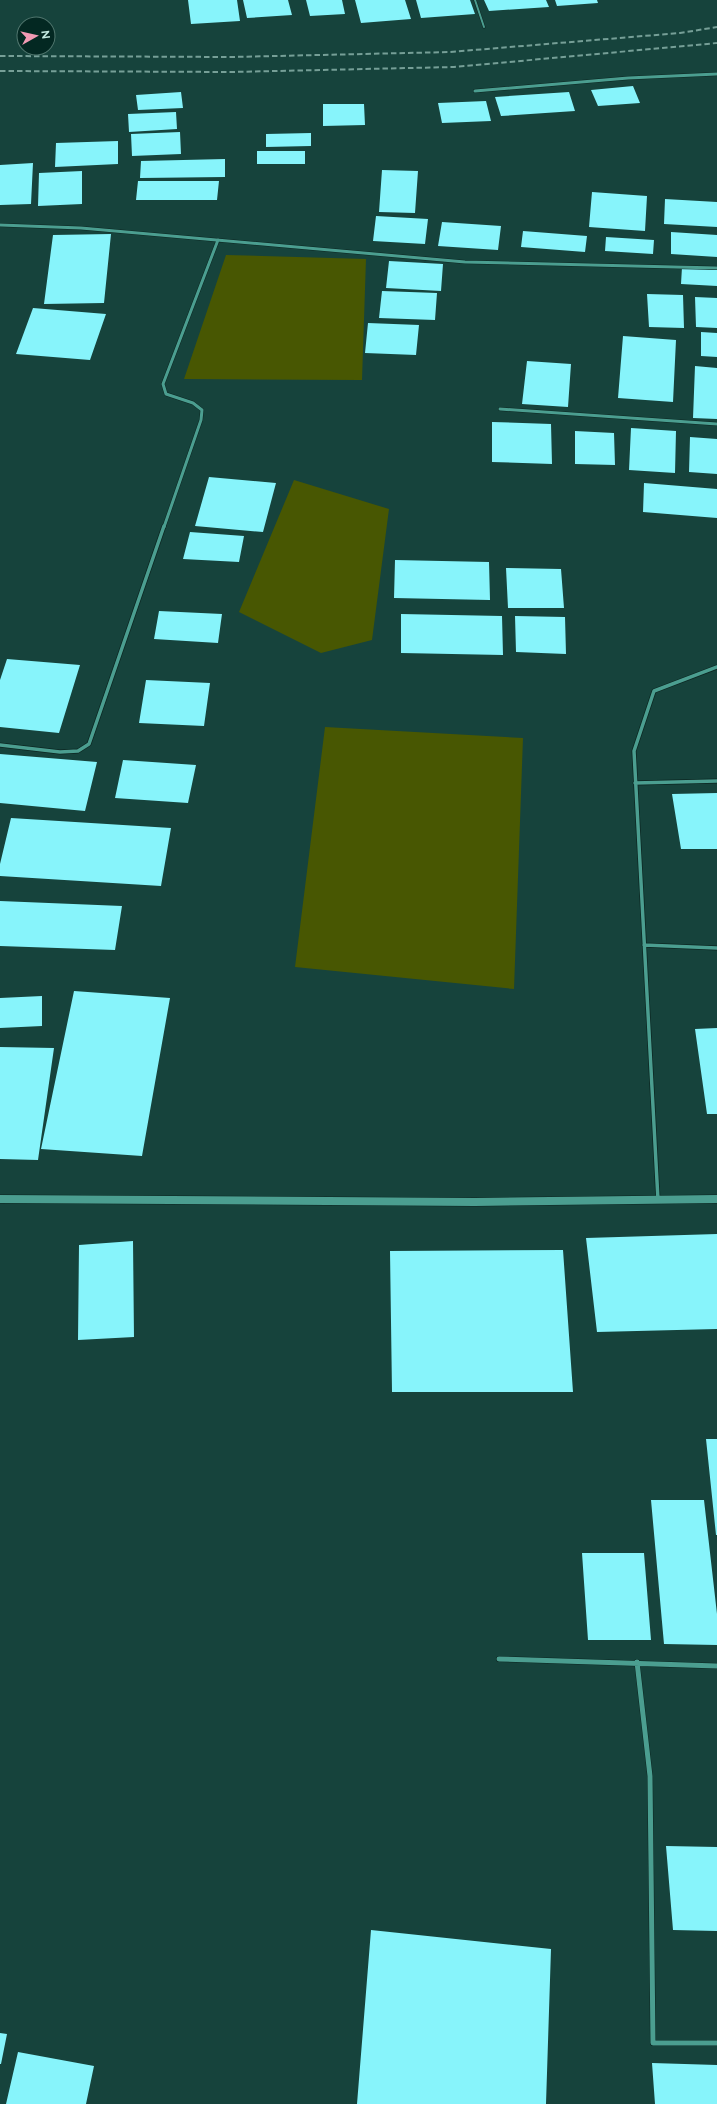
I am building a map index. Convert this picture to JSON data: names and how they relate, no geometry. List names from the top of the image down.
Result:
{
  "north": "right"
}
